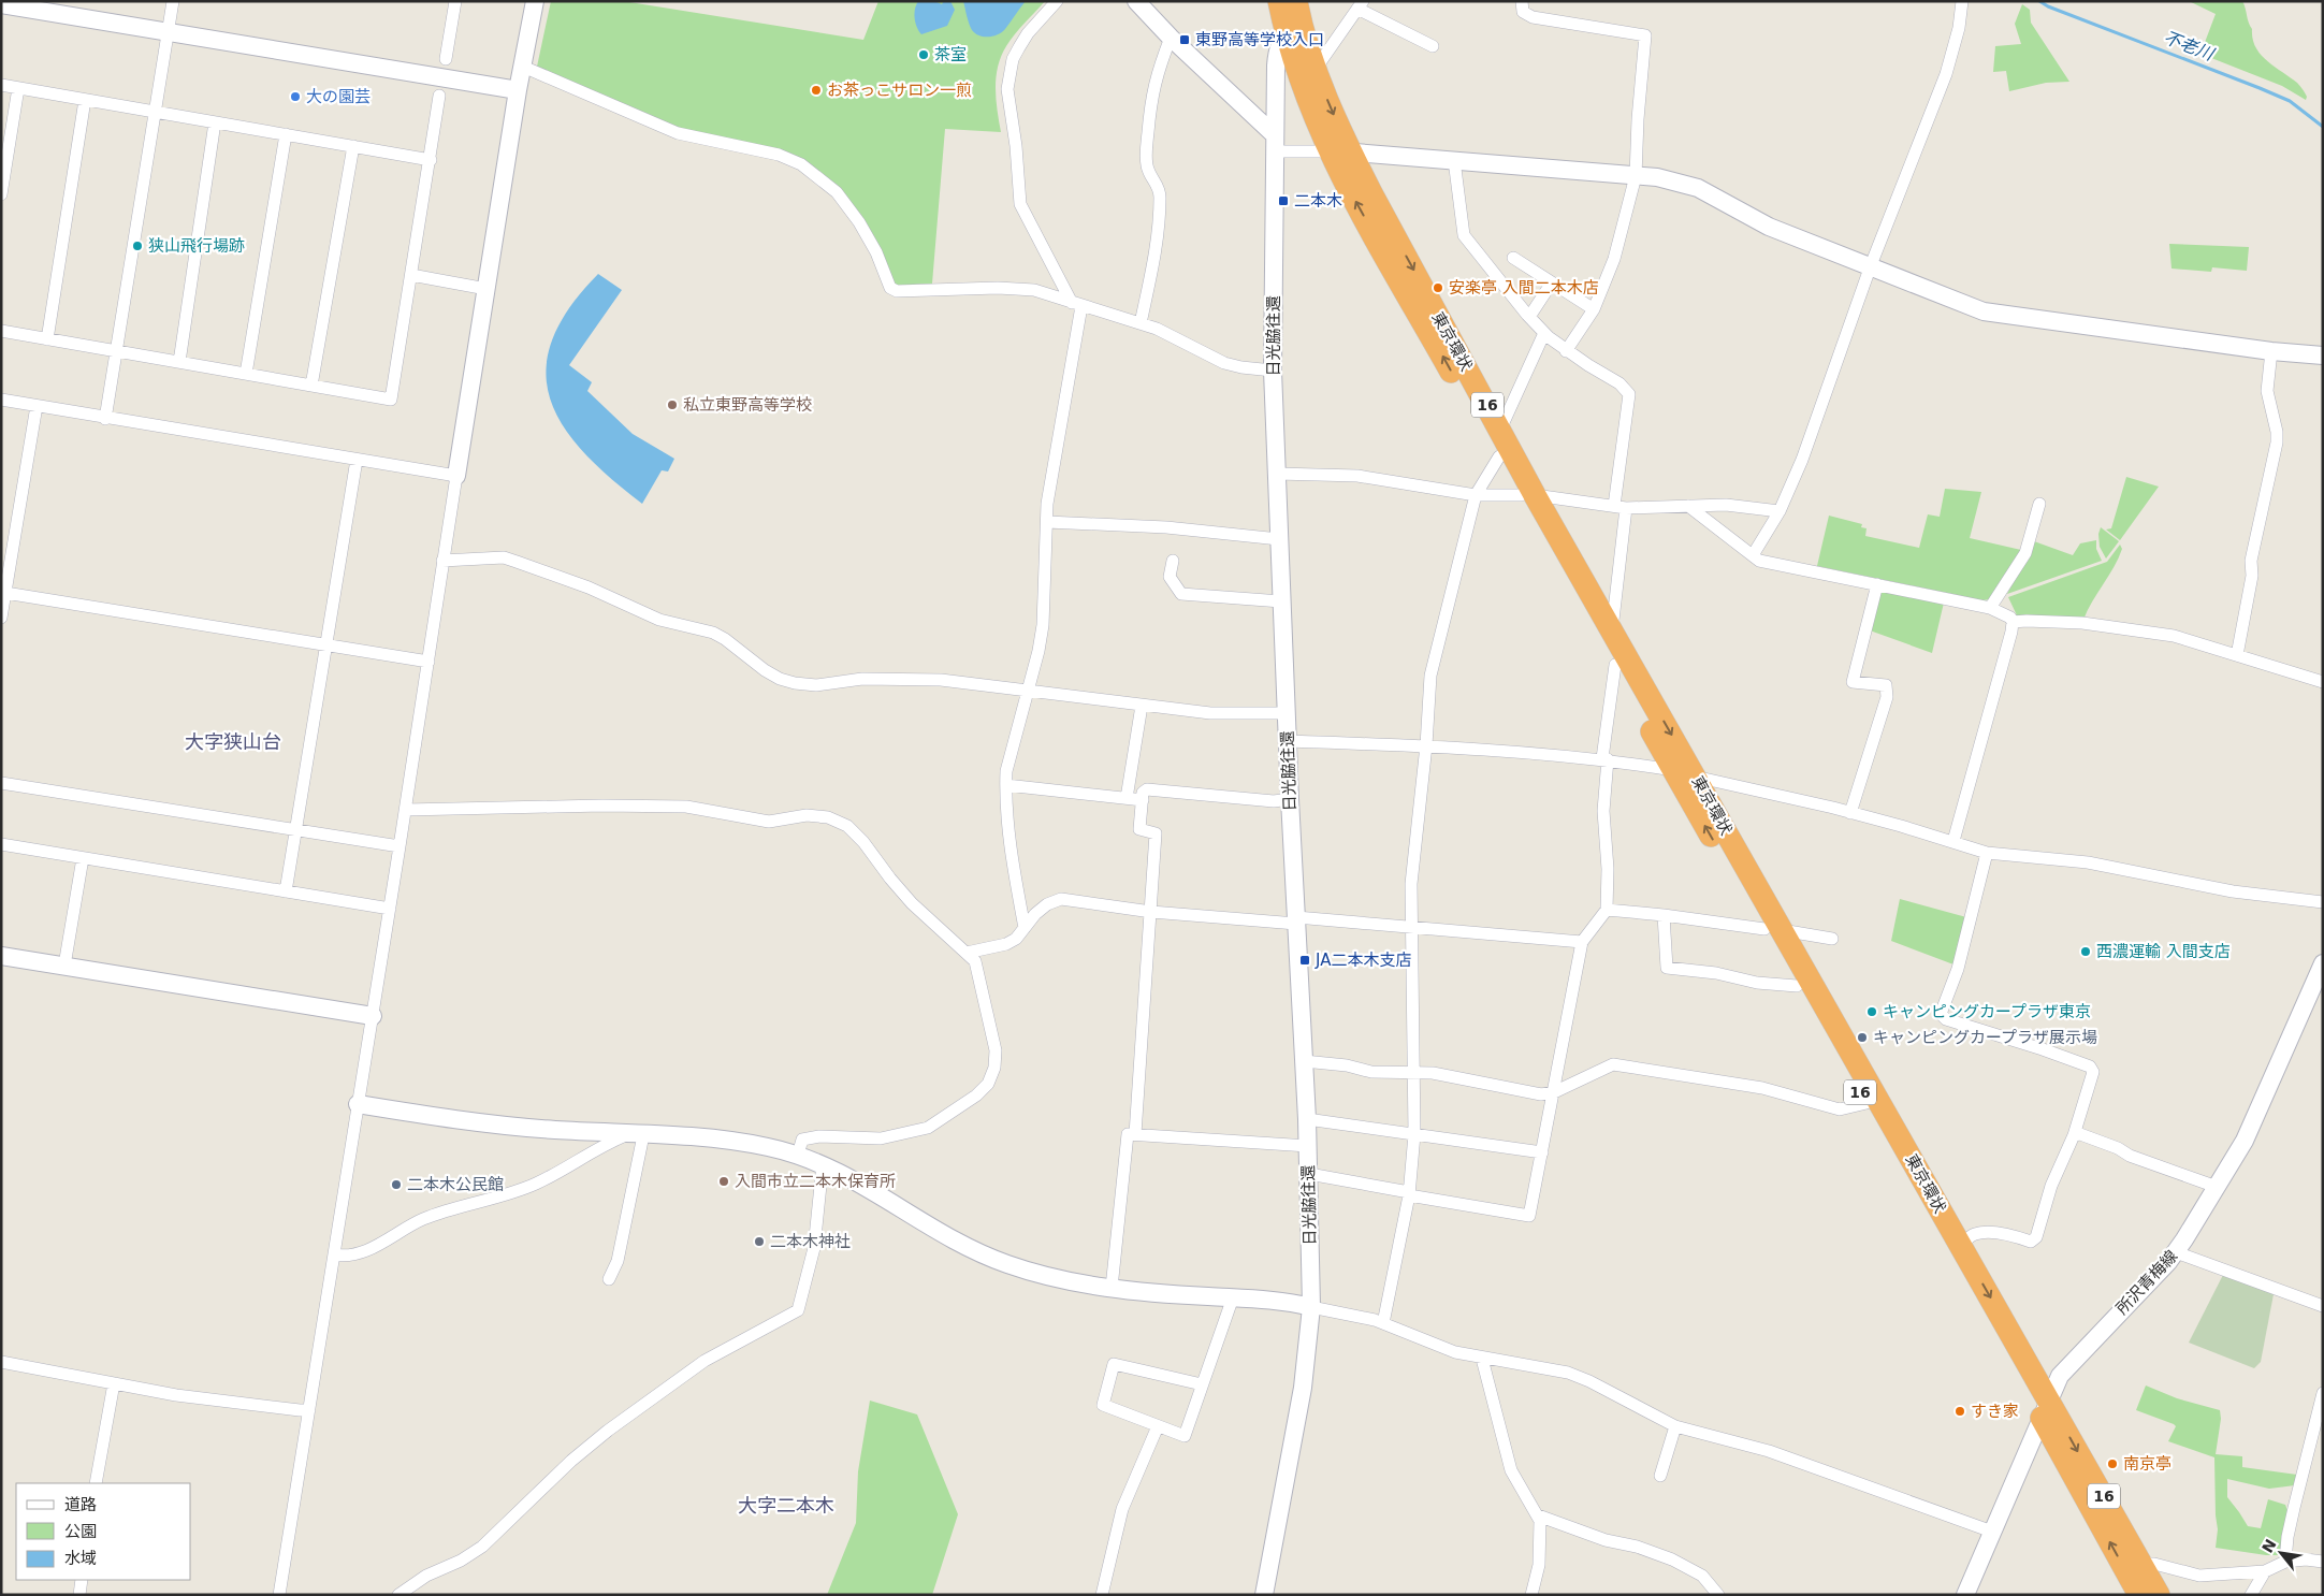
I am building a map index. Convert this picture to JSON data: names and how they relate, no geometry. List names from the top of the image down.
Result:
{
  "streets": {
    "highway": ["東京環状", "16"],
    "street": ["日光脇往還", "所沢青梅線"]
  },
  "crossings": [
    ["日光脇往還", "東京環状"],
    ["東京環状", "所沢青梅線"]
  ],
  "districts": ["大字狭山台", "大字二本木"],
  "water": ["不老川"],
  "places": {
    "transit": ["東野高等学校入口", "二本木", "JA二本木支店"],
    "other": [
      "茶室",
      "お茶っこサロン一煎",
      "大の園芸",
      "狭山飛行場跡",
      "安楽亭 入間二本木店",
      "私立東野高等学校",
      "西濃運輸 入間支店",
      "キャンピングカープラザ東京",
      "キャンピングカープラザ展示場",
      "入間市立二本木保育所",
      "二本木公民館",
      "二本木神社",
      "すき家",
      "南京亭"
    ]
  },
  "legend": ["道路", "公園", "水域"],
  "north": "top left"
}
